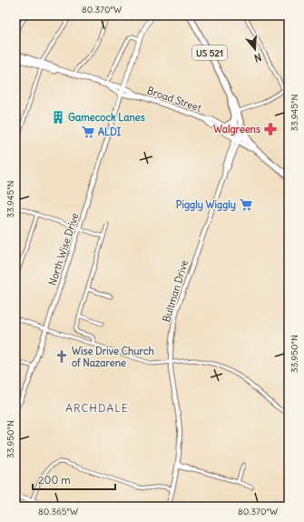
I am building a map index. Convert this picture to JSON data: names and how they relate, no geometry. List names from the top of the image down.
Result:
{
  "streets": {
    "highway": ["US 521", "Broad Street", "Bultman Drive"],
    "street": ["North Wise Drive"]
  },
  "crossings": [
    ["US 521", "Broad Street"],
    ["US 521", "Bultman Drive"],
    ["Broad Street", "North Wise Drive"],
    ["Broad Street", "Bultman Drive"]
  ],
  "districts": ["ARCHDALE"],
  "places": {
    "building": ["Gamecock Lanes"],
    "pharmacy": ["Walgreens"],
    "supermarket": ["ALDI", "Piggly Wiggly"],
    "church": ["Wise Drive Church of Nazarene"]
  },
  "scale_bar": "200 m",
  "north": "bottom",
  "coordinates": [
    "80.370°W",
    "33.945°N",
    "33.950°N",
    "80.365°W"
  ]
}
